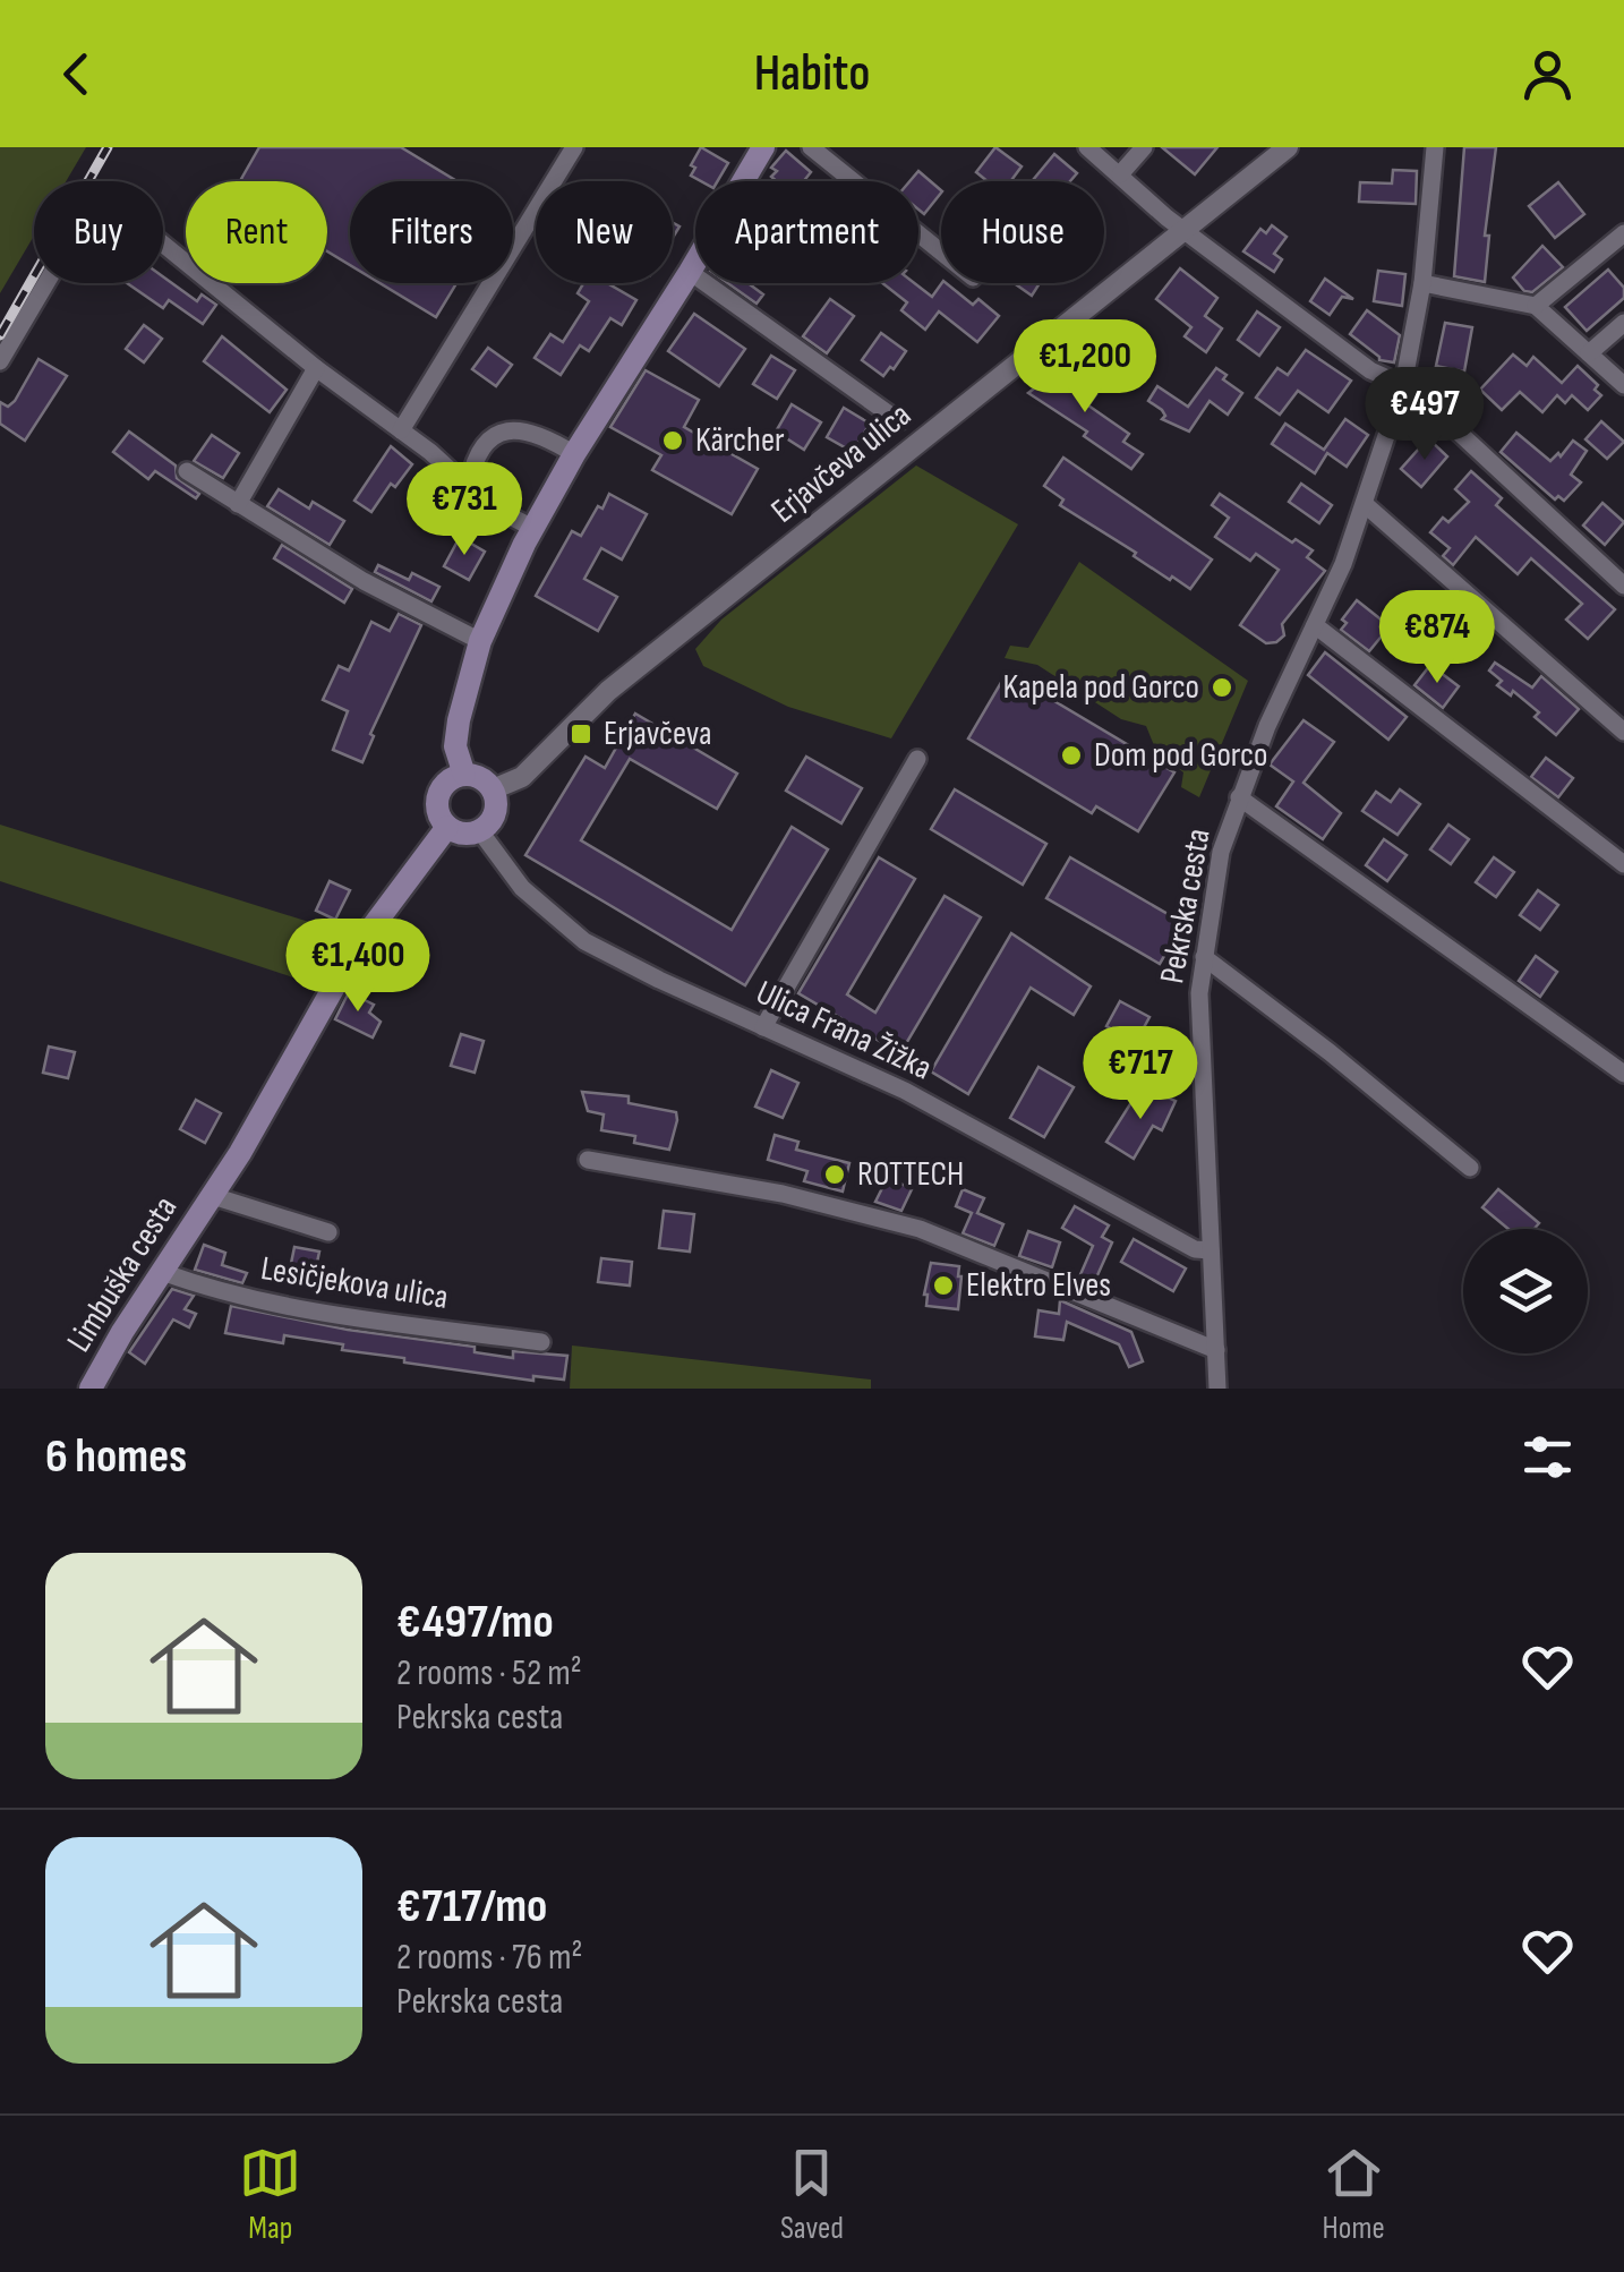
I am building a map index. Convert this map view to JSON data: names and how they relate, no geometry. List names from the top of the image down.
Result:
{
  "streets": {
    "main road": ["Limbuška cesta"],
    "street": [
      "Erjavčeva ulica",
      "Pekrska cesta",
      "Ulica Frana Žižka",
      "Lesičjekova ulica"
    ]
  },
  "crossings": [
    ["Erjavčeva ulica", "Ulica Frana Žižka"],
    ["Erjavčeva ulica", "Limbuška cesta"],
    ["Pekrska cesta", "Ulica Frana Žižka"],
    ["Ulica Frana Žižka", "Limbuška cesta"],
    ["Limbuška cesta", "Lesičjekova ulica"]
  ],
  "places": {
    "other": [
      "Kärcher",
      "Kapela pod Gorco",
      "Dom pod Gorco",
      "ROTTECH",
      "Elektro Elves"
    ],
    "transit": ["Erjavčeva"]
  },
  "page": {
    "header": "Habito",
    "chip": [
      "Buy",
      "Rent",
      "Filters",
      "New",
      "Apartment",
      "House"
    ],
    "price": [
      "€1,200",
      "€497",
      "€731",
      "€874",
      "€1,400",
      "€717"
    ],
    "heading": "6 homes",
    "list": [
      {
        "name": "€497/mo",
        "note": "2 rooms · 52 m² · Pekrska cesta"
      },
      {
        "name": "€717/mo",
        "note": "2 rooms · 76 m² · Pekrska cesta"
      }
    ],
    "tabs": ["Map", "Saved", "Home"]
  }
}
